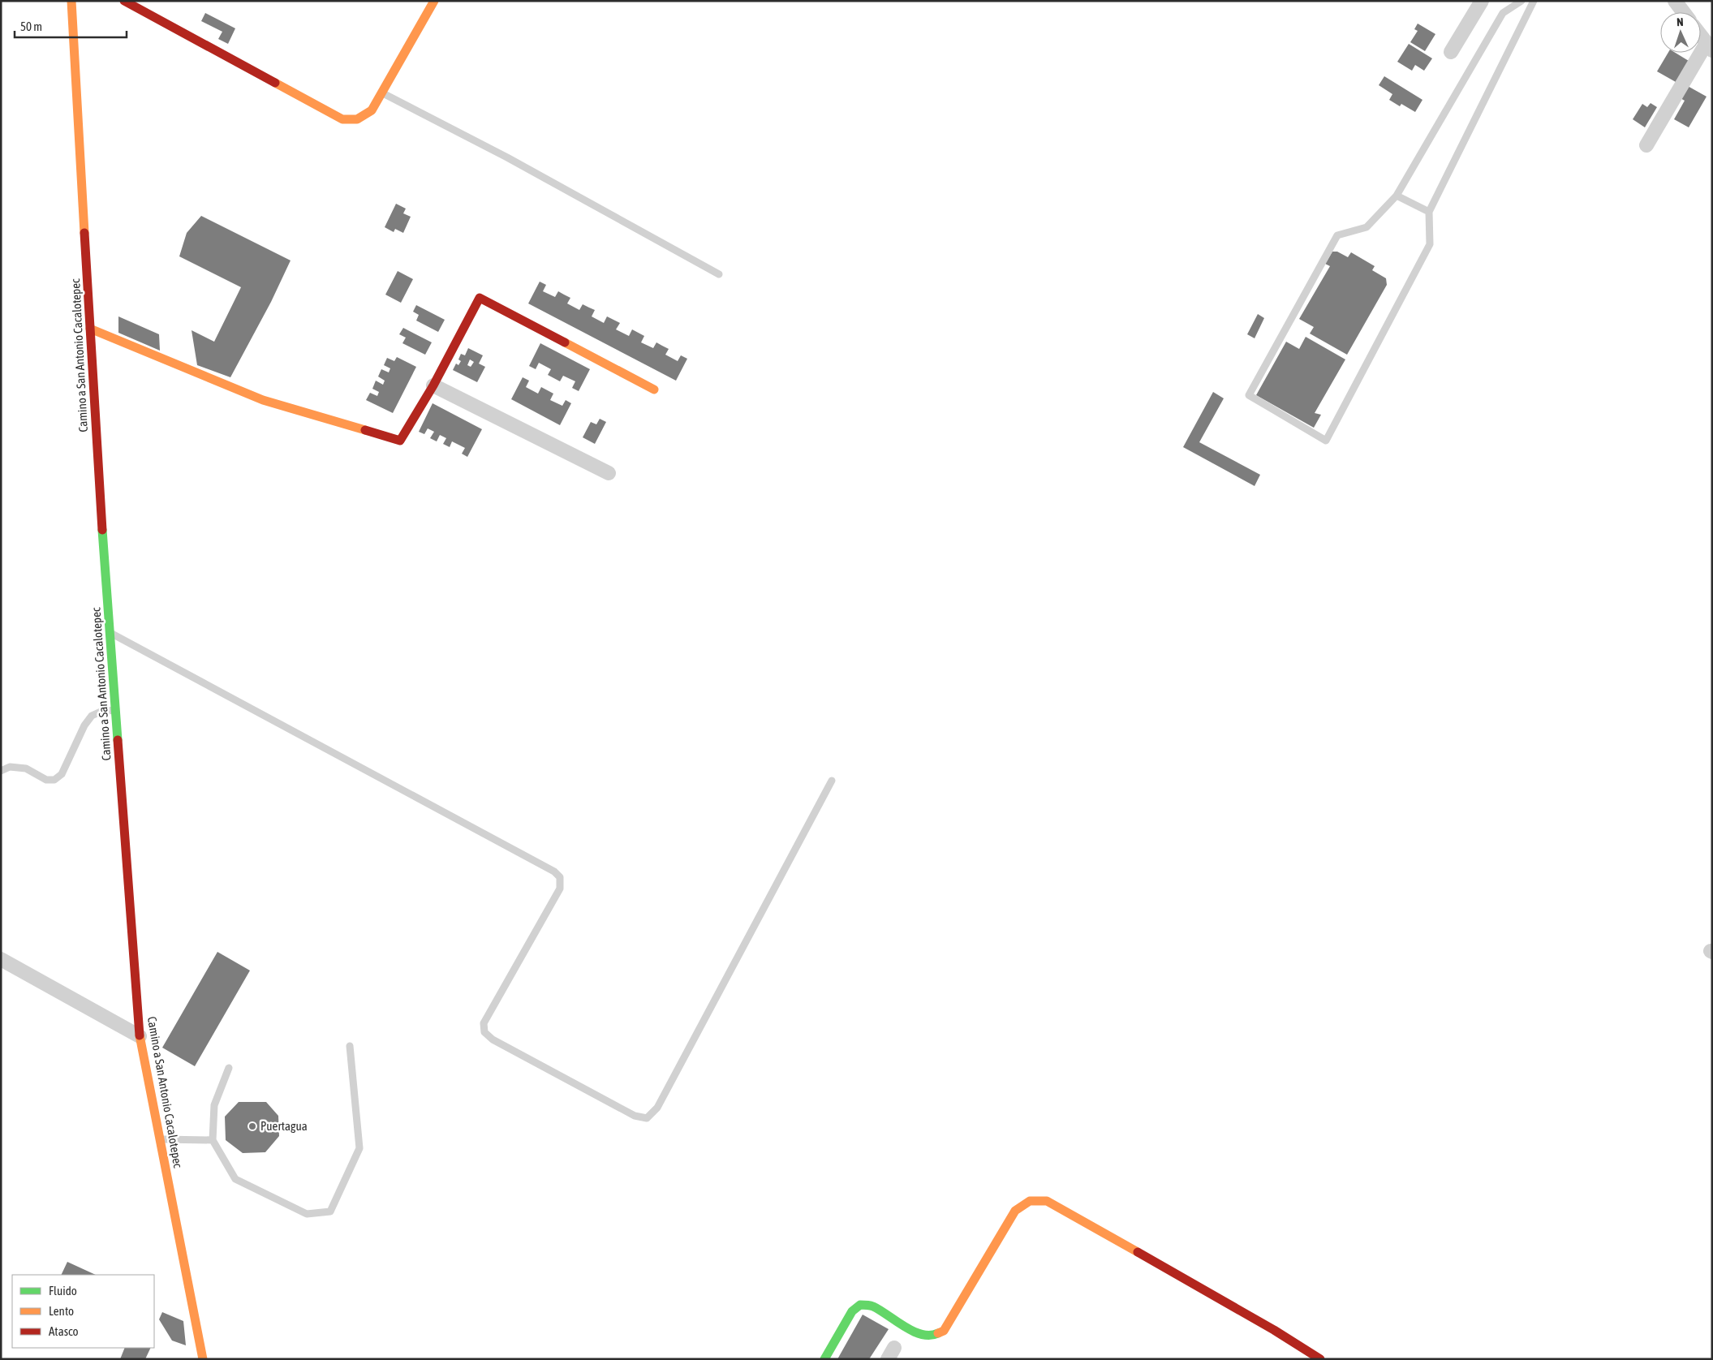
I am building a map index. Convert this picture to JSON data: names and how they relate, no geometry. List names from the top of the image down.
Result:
{
  "streets": {
    "street": ["Camino a San Antonio Cacalotepec"]
  },
  "places": ["Puertagua"],
  "legend": ["Fluido", "Lento", "Atasco"],
  "scale_bar": "50 m",
  "north": "top"
}
